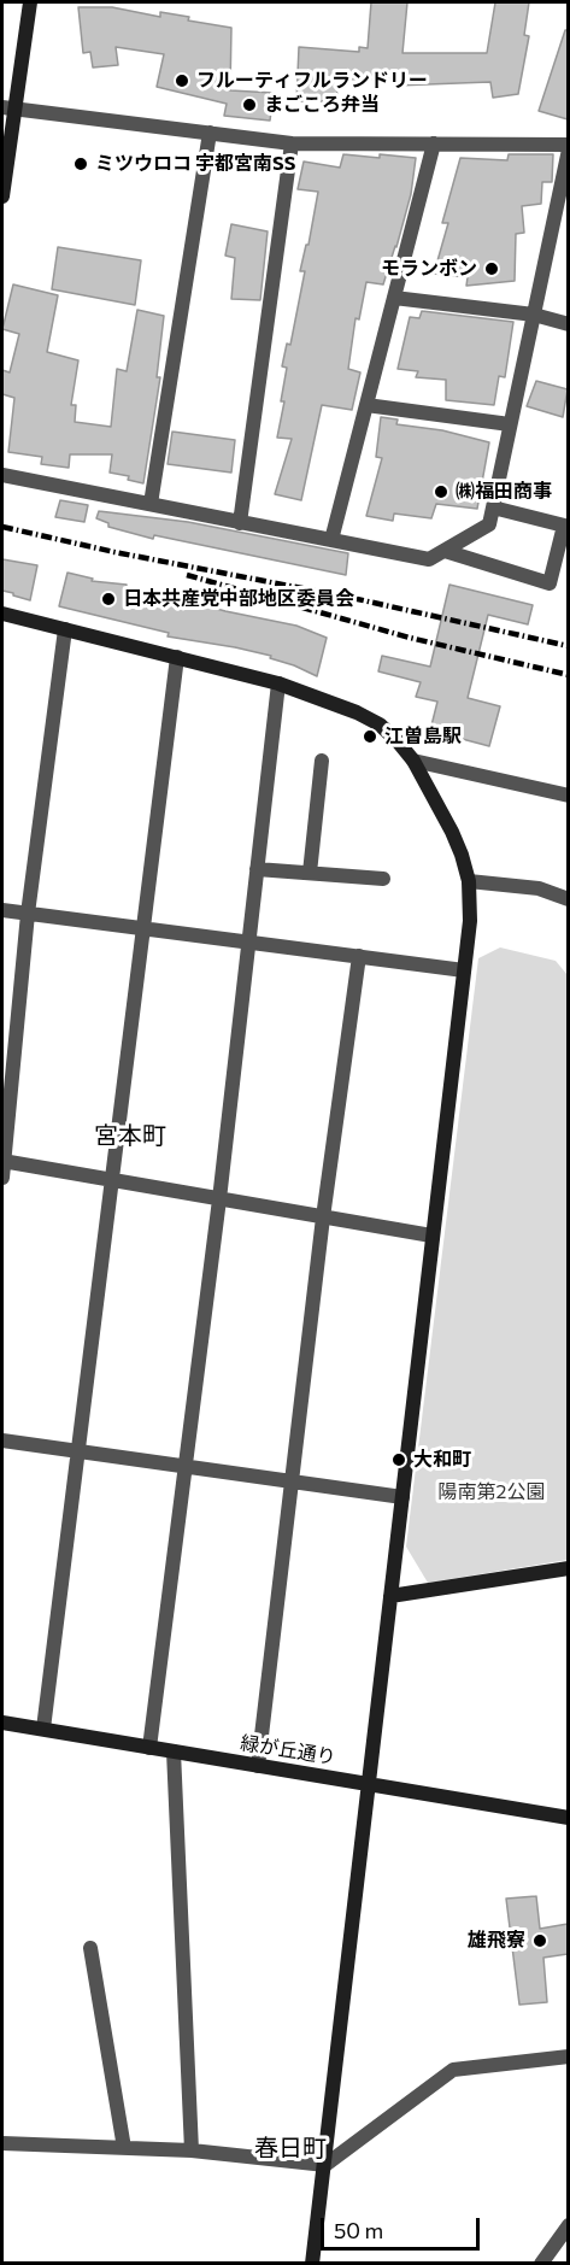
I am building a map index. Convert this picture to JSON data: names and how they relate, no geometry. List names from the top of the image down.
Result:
{
  "streets": {
    "street": ["緑が丘通り"]
  },
  "districts": ["宮本町", "春日町"],
  "parks": ["陽南第2公園"],
  "places": [
    "フルーティフルランドリー",
    "まごころ弁当",
    "ミツウロコ 宇都宮南SS",
    "モランボン",
    "㈱福田商事",
    "日本共産党中部地区委員会",
    "江曽島駅",
    "大和町",
    "雄飛寮"
  ],
  "scale_bar": "50 m"
}
